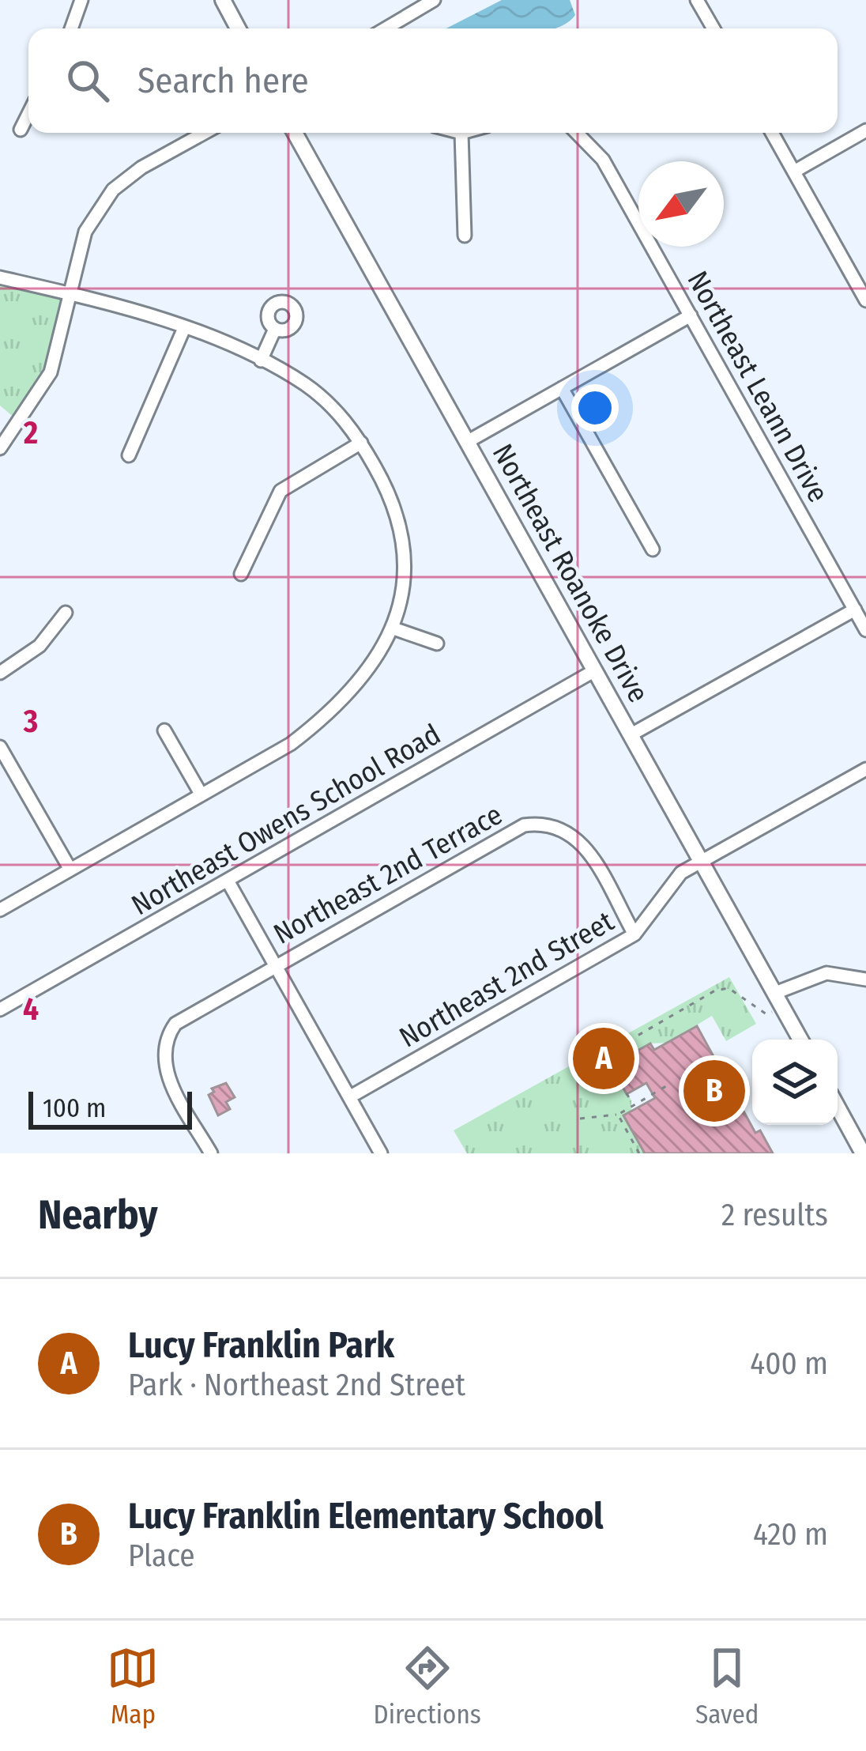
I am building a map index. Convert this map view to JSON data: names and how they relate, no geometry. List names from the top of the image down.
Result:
{
  "streets": {
    "street": [
      "Northeast Leann Drive",
      "Northeast Roanoke Drive",
      "Northeast Owens School Road",
      "Northeast 2nd Terrace",
      "Northeast 2nd Street"
    ]
  },
  "crossings": [
    ["Northeast Roanoke Drive", "Northeast Owens School Road"],
    ["Northeast Roanoke Drive", "Northeast 2nd Street"],
    ["Northeast 2nd Terrace", "Northeast 2nd Street"]
  ],
  "scale_bar": "100 m",
  "north": "bottom left",
  "page": {
    "search": "Search here",
    "pins": ["A", "B"],
    "scale": "100 m",
    "heading": ["Nearby", "2 results"],
    "list": [
      {
        "mark": "A",
        "name": "Lucy Franklin Park",
        "note": "Park · Northeast 2nd Street",
        "value": "400 m"
      },
      {
        "mark": "B",
        "name": "Lucy Franklin Elementary School",
        "note": "Place",
        "value": "420 m"
      }
    ],
    "nav": ["Map", "Directions", "Saved"]
  },
  "grid": {
    "rows": ["2", "3", "4"]
  }
}
